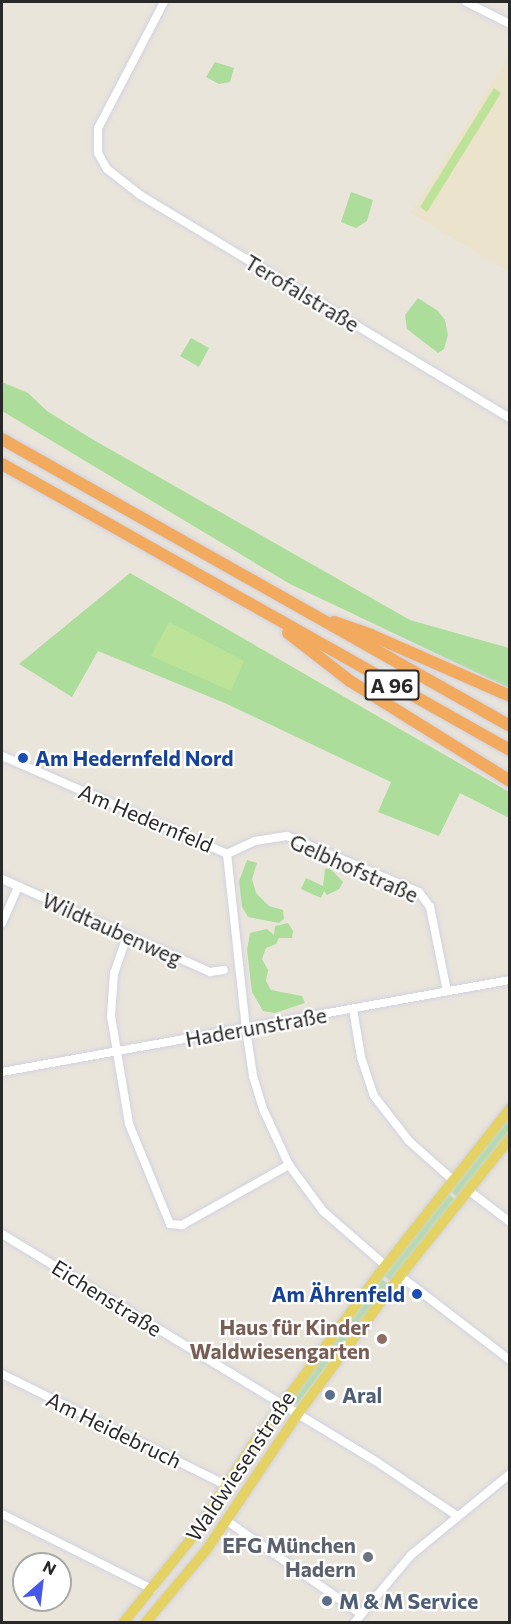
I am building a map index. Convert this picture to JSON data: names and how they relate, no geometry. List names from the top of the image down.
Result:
{
  "streets": {
    "highway": ["A 96"],
    "main road": ["Waldwiesenstraße"],
    "street": [
      "Terofalstraße",
      "Am Hedernfeld",
      "Gelbhofstraße",
      "Wildtaubenweg",
      "Haderunstraße",
      "Eichenstraße",
      "Am Heidebruch"
    ]
  },
  "crossings": [
    ["Am Hedernfeld", "Gelbhofstraße"],
    ["Am Hedernfeld", "Haderunstraße"],
    ["Am Hedernfeld", "Waldwiesenstraße"],
    ["Gelbhofstraße", "Haderunstraße"],
    ["Eichenstraße", "Waldwiesenstraße"],
    ["Am Heidebruch", "Waldwiesenstraße"]
  ],
  "places": [
    "Am Hedernfeld Nord",
    "Am Ährenfeld",
    "Haus für Kinder Waldwiesengarten",
    "Aral",
    "EFG München Hadern",
    "M & M Service"
  ],
  "north": "top right"
}
